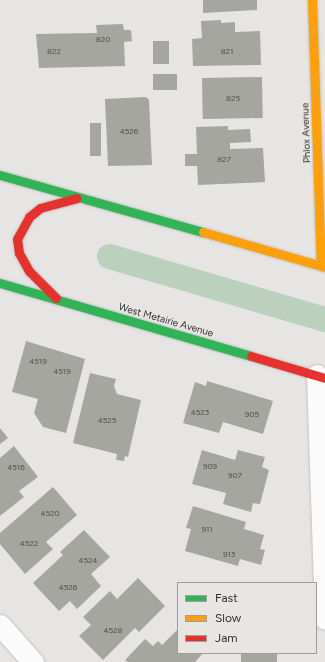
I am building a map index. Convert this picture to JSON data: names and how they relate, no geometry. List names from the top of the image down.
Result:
{
  "streets": {
    "main road": ["Phlox Avenue", "West Metairie Avenue"]
  },
  "house_numbers": [
    "820",
    "822",
    "821",
    "825",
    "4526",
    "827",
    "4519",
    "4519",
    "4523",
    "905",
    "4525",
    "909",
    "4516",
    "907",
    "4520",
    "911",
    "4522",
    "913",
    "4524",
    "4526",
    "4528"
  ],
  "legend": ["Fast", "Slow", "Jam"]
}
